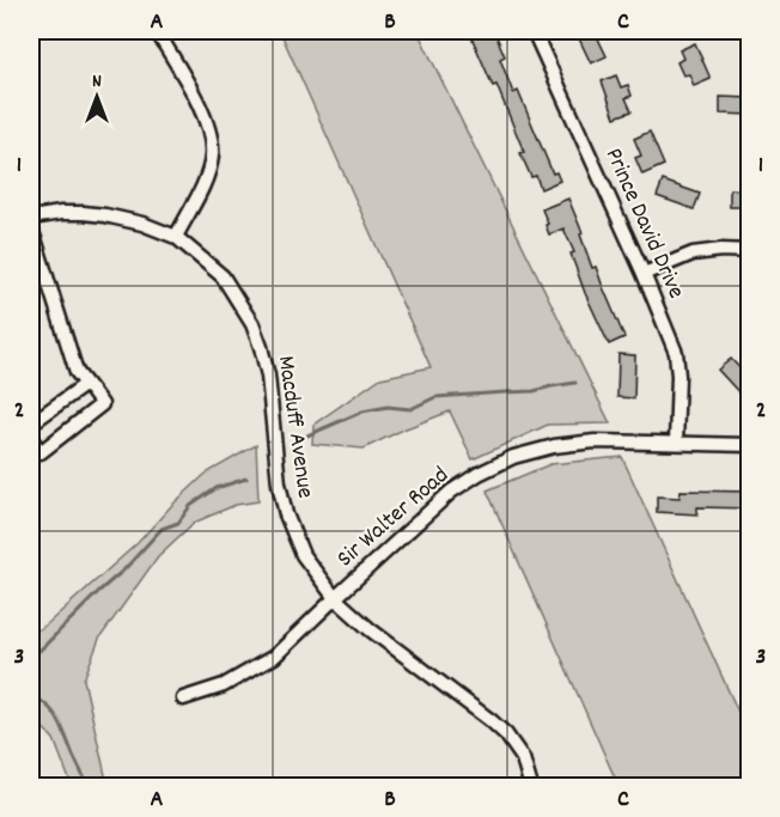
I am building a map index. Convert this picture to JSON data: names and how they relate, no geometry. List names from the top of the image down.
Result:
{
  "streets": {
    "street": ["Prince David Drive", "Macduff Avenue", "Sir Walter Road"]
  },
  "crossings": [
    ["Prince David Drive", "Sir Walter Road"],
    ["Macduff Avenue", "Sir Walter Road"]
  ],
  "north": "top",
  "grid": {
    "columns": ["A", "B", "C"],
    "rows": ["1", "2", "3"]
  }
}
